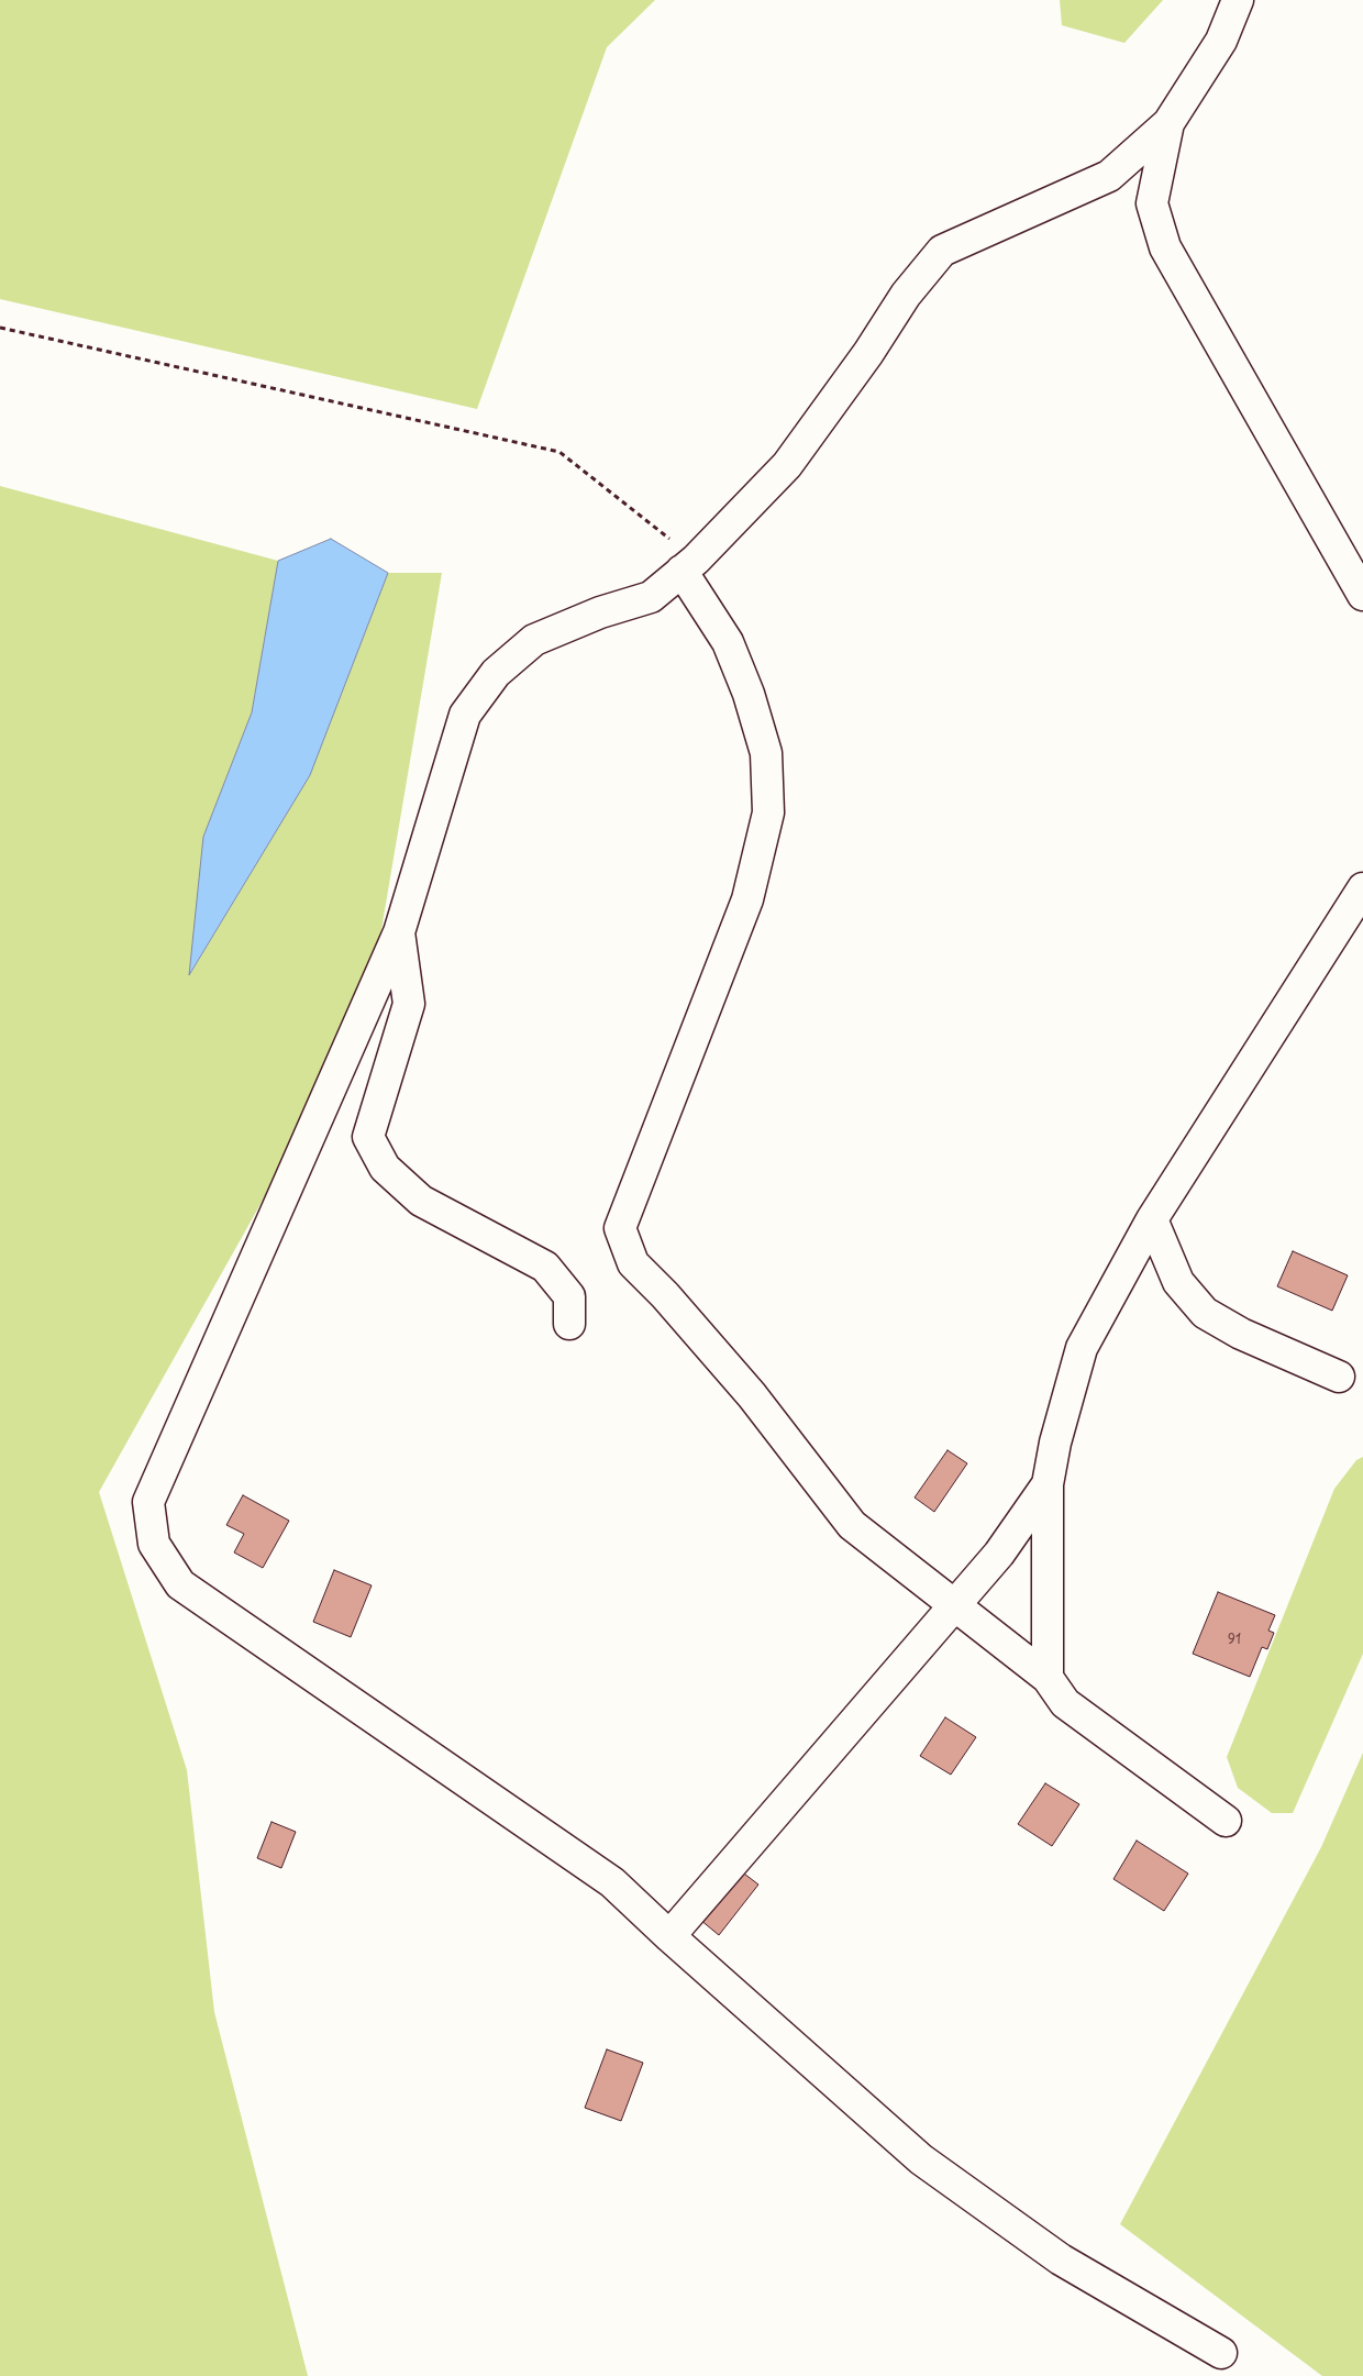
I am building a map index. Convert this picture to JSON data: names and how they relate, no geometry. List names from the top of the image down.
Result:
{
  "house_numbers": ["91"]
}
